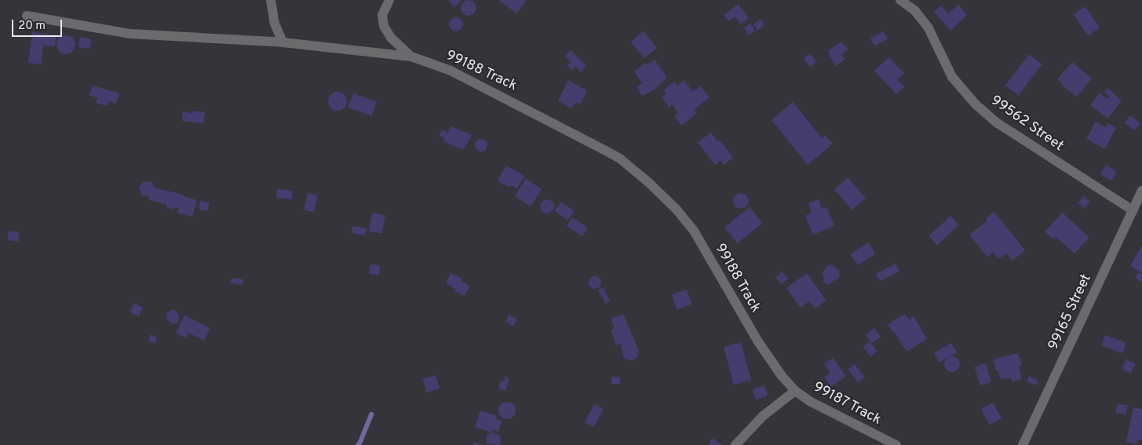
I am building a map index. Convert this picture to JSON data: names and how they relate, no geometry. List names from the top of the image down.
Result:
{
  "streets": {
    "street": [
      "99188 Track",
      "99562 Street",
      "99165 Street",
      "99187 Track"
    ]
  },
  "crossings": [
    ["99188 Track", "99187 Track"],
    ["99562 Street", "99165 Street"]
  ],
  "scale_bar": "20 m"
}
